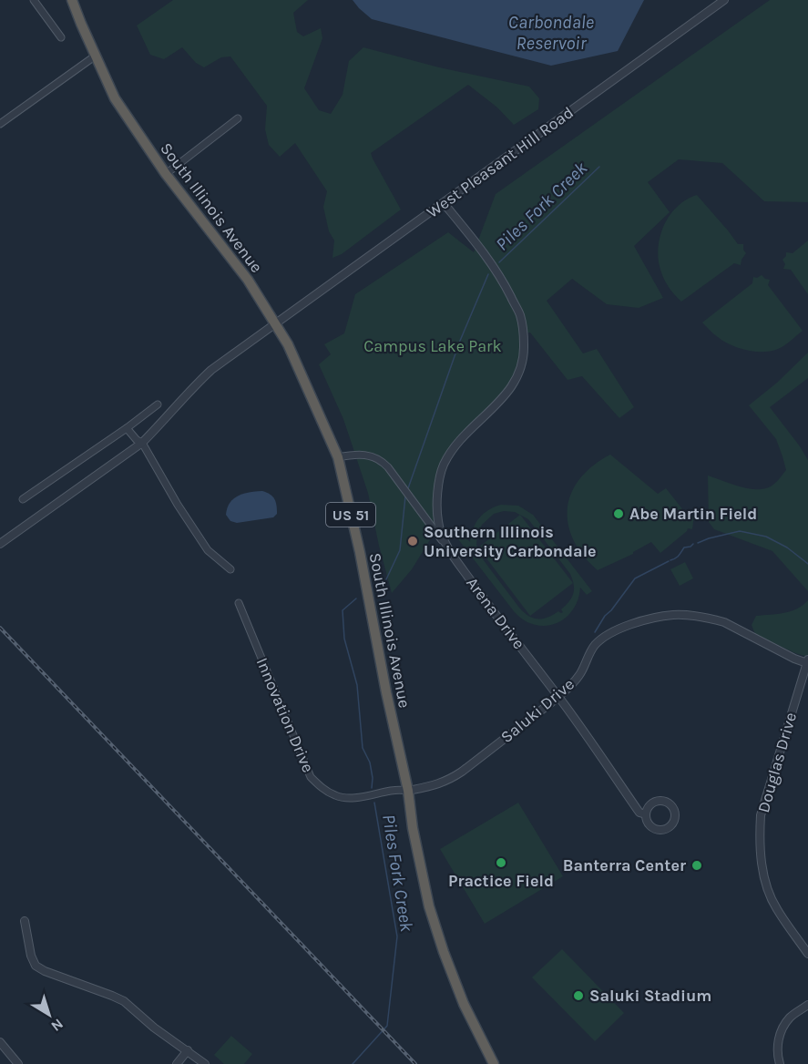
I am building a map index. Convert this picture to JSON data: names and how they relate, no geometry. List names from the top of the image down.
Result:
{
  "streets": {
    "highway": ["South Illinois Avenue", "US 51"],
    "street": [
      "West Pleasant Hill Road",
      "Arena Drive",
      "Saluki Drive",
      "Innovation Drive",
      "Douglas Drive"
    ]
  },
  "crossings": [
    ["West Pleasant Hill Road", "South Illinois Avenue"],
    ["West Pleasant Hill Road", "Arena Drive"],
    ["South Illinois Avenue", "Saluki Drive"],
    ["South Illinois Avenue", "Innovation Drive"],
    ["Arena Drive", "Saluki Drive"],
    ["Saluki Drive", "Innovation Drive"],
    ["Saluki Drive", "Douglas Drive"]
  ],
  "water": ["Carbondale Reservoir", "Piles Fork Creek"],
  "parks": ["Campus Lake Park"],
  "places": [
    "Abe Martin Field",
    "Southern Illinois University Carbondale",
    "Practice Field",
    "Banterra Center",
    "Saluki Stadium"
  ],
  "north": "bottom right"
}
